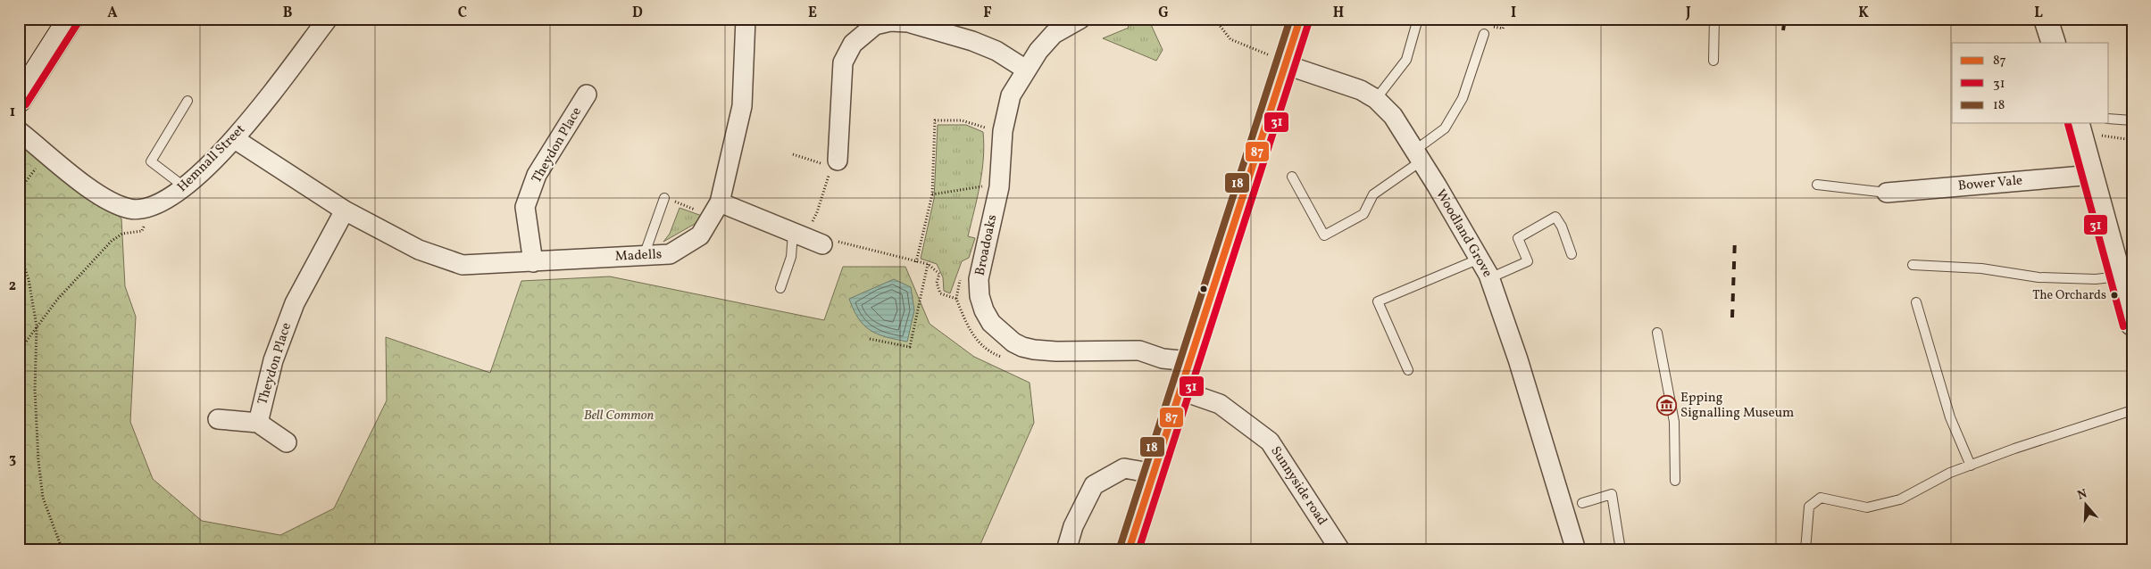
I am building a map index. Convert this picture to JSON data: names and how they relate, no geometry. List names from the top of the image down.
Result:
{
  "streets": {
    "street": [
      "Theydon Place",
      "Hemnall Street",
      "Bower Vale",
      "Woodland Grove",
      "Broadoaks",
      "Madells",
      "Sunnyside road"
    ]
  },
  "crossings": [
    ["Theydon Place", "Madells"]
  ],
  "parks": ["Bell Common"],
  "places": {
    "other": ["The Orchards"],
    "museum": ["Epping Signalling Museum"]
  },
  "lines": ["transit line 87", "transit line 18", "transit line 31"],
  "legend": ["87", "31", "18"],
  "north": "top",
  "grid": {
    "columns": [
      "A",
      "B",
      "C",
      "D",
      "E",
      "F",
      "G",
      "H",
      "I",
      "J",
      "K",
      "L"
    ],
    "rows": ["1", "2", "3"]
  }
}
